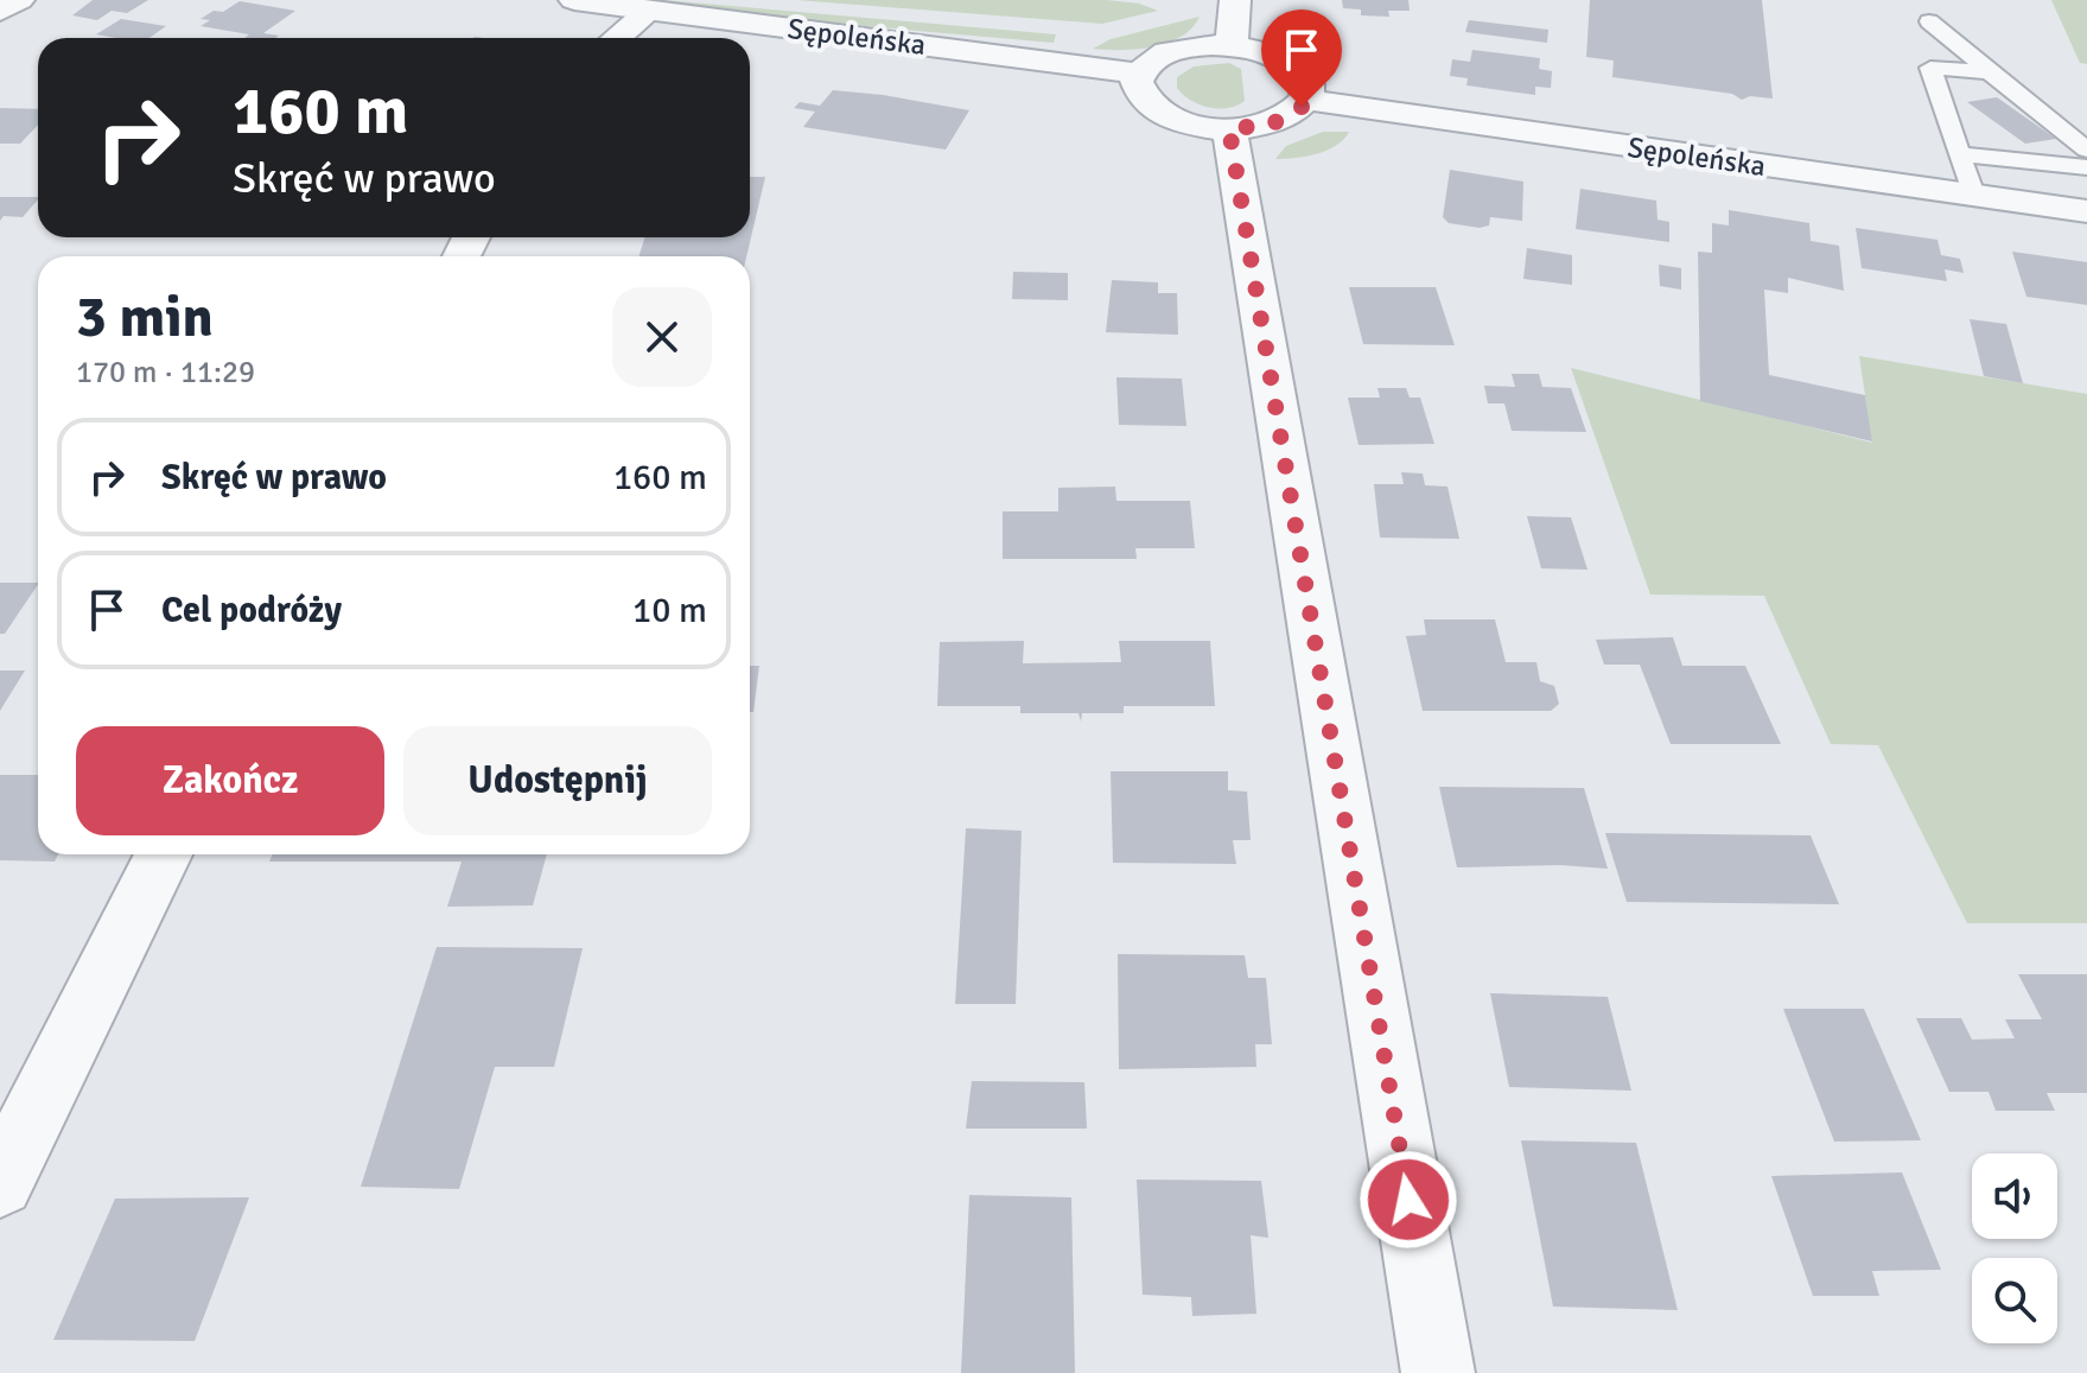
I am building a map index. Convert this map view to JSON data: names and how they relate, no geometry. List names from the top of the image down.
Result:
{
  "streets": {
    "street": ["Sępoleńska"]
  },
  "page": {
    "turn": ["160 m", "Skręć w prawo"],
    "heading": ["3 min", "170 m · 11:29"],
    "list": [
      {
        "name": "Skręć w prawo",
        "value": "160 m"
      },
      {
        "name": "Cel podróży",
        "value": "10 m"
      }
    ],
    "buttons": ["Zakończ", "Udostępnij"]
  }
}
